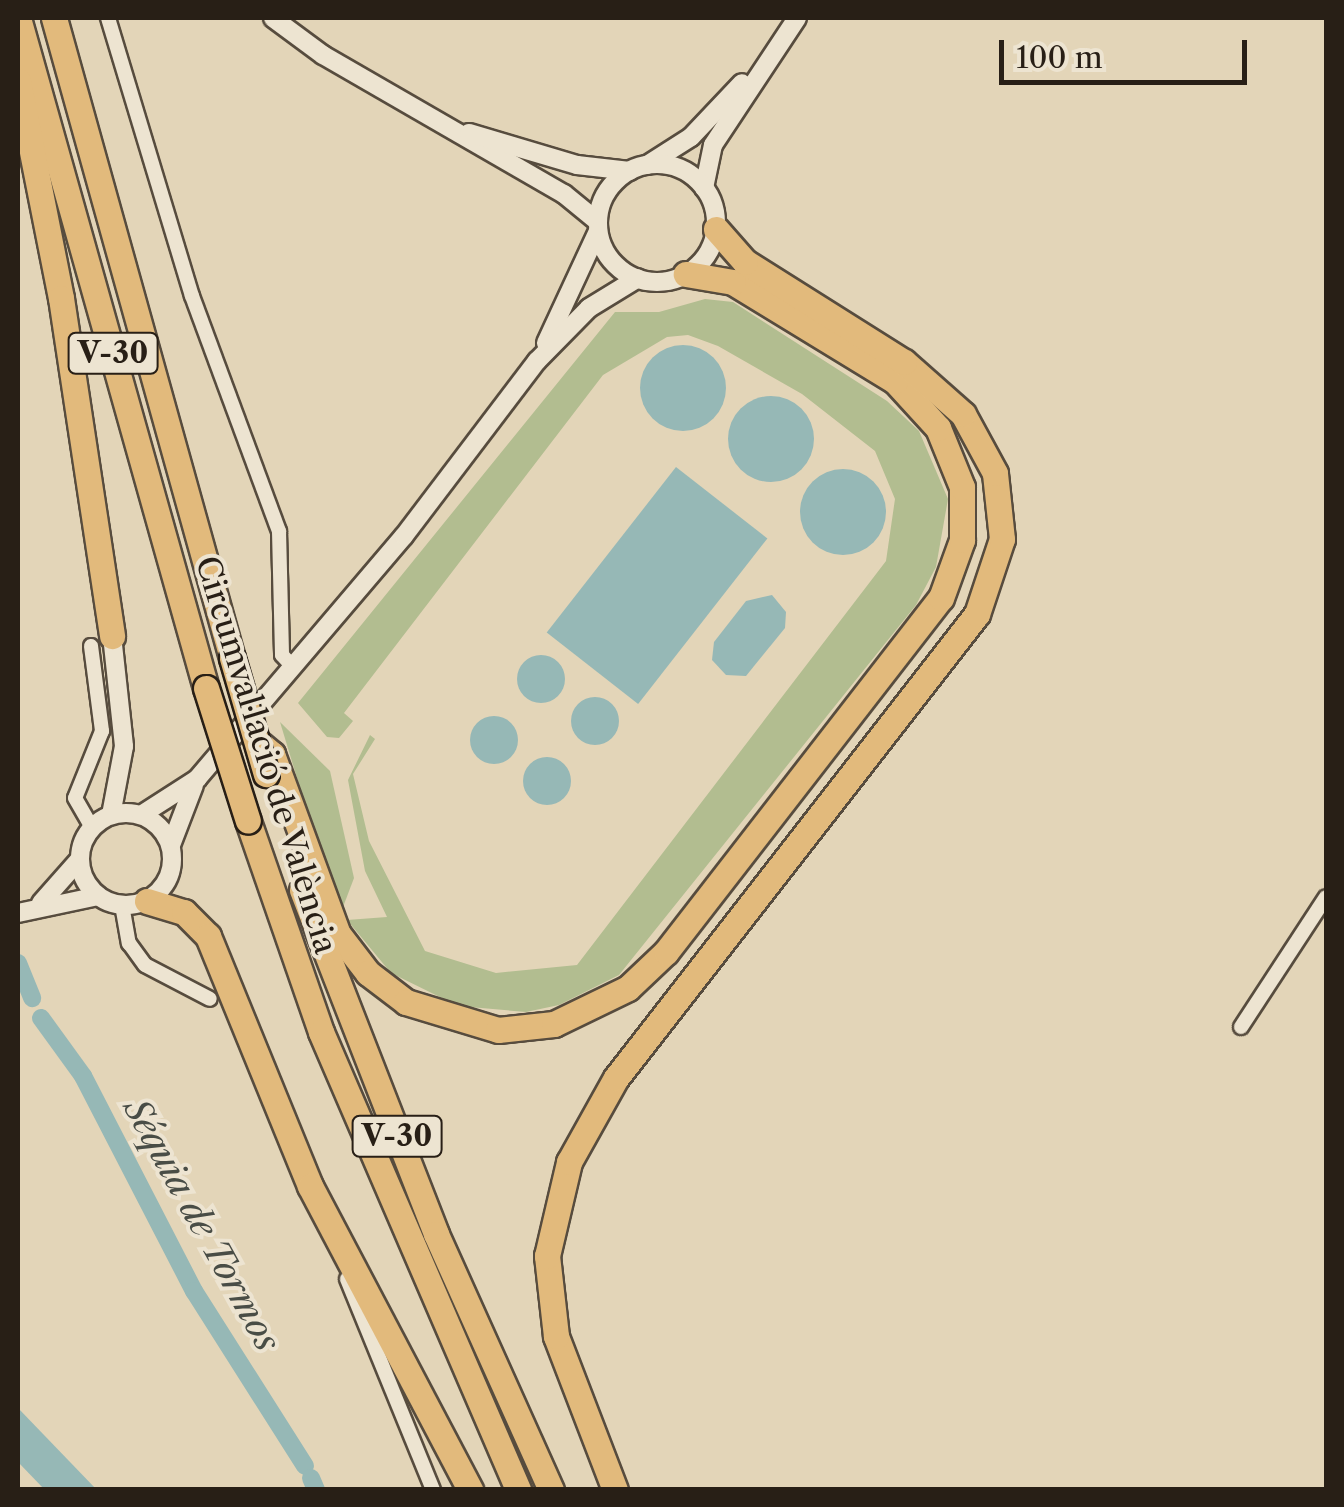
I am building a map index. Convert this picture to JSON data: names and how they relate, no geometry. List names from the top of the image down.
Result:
{
  "streets": {
    "highway": ["V-30", "Circumval·lació de València"]
  },
  "water": ["Séquia de Tormos"],
  "scale_bar": "100 m"
}
